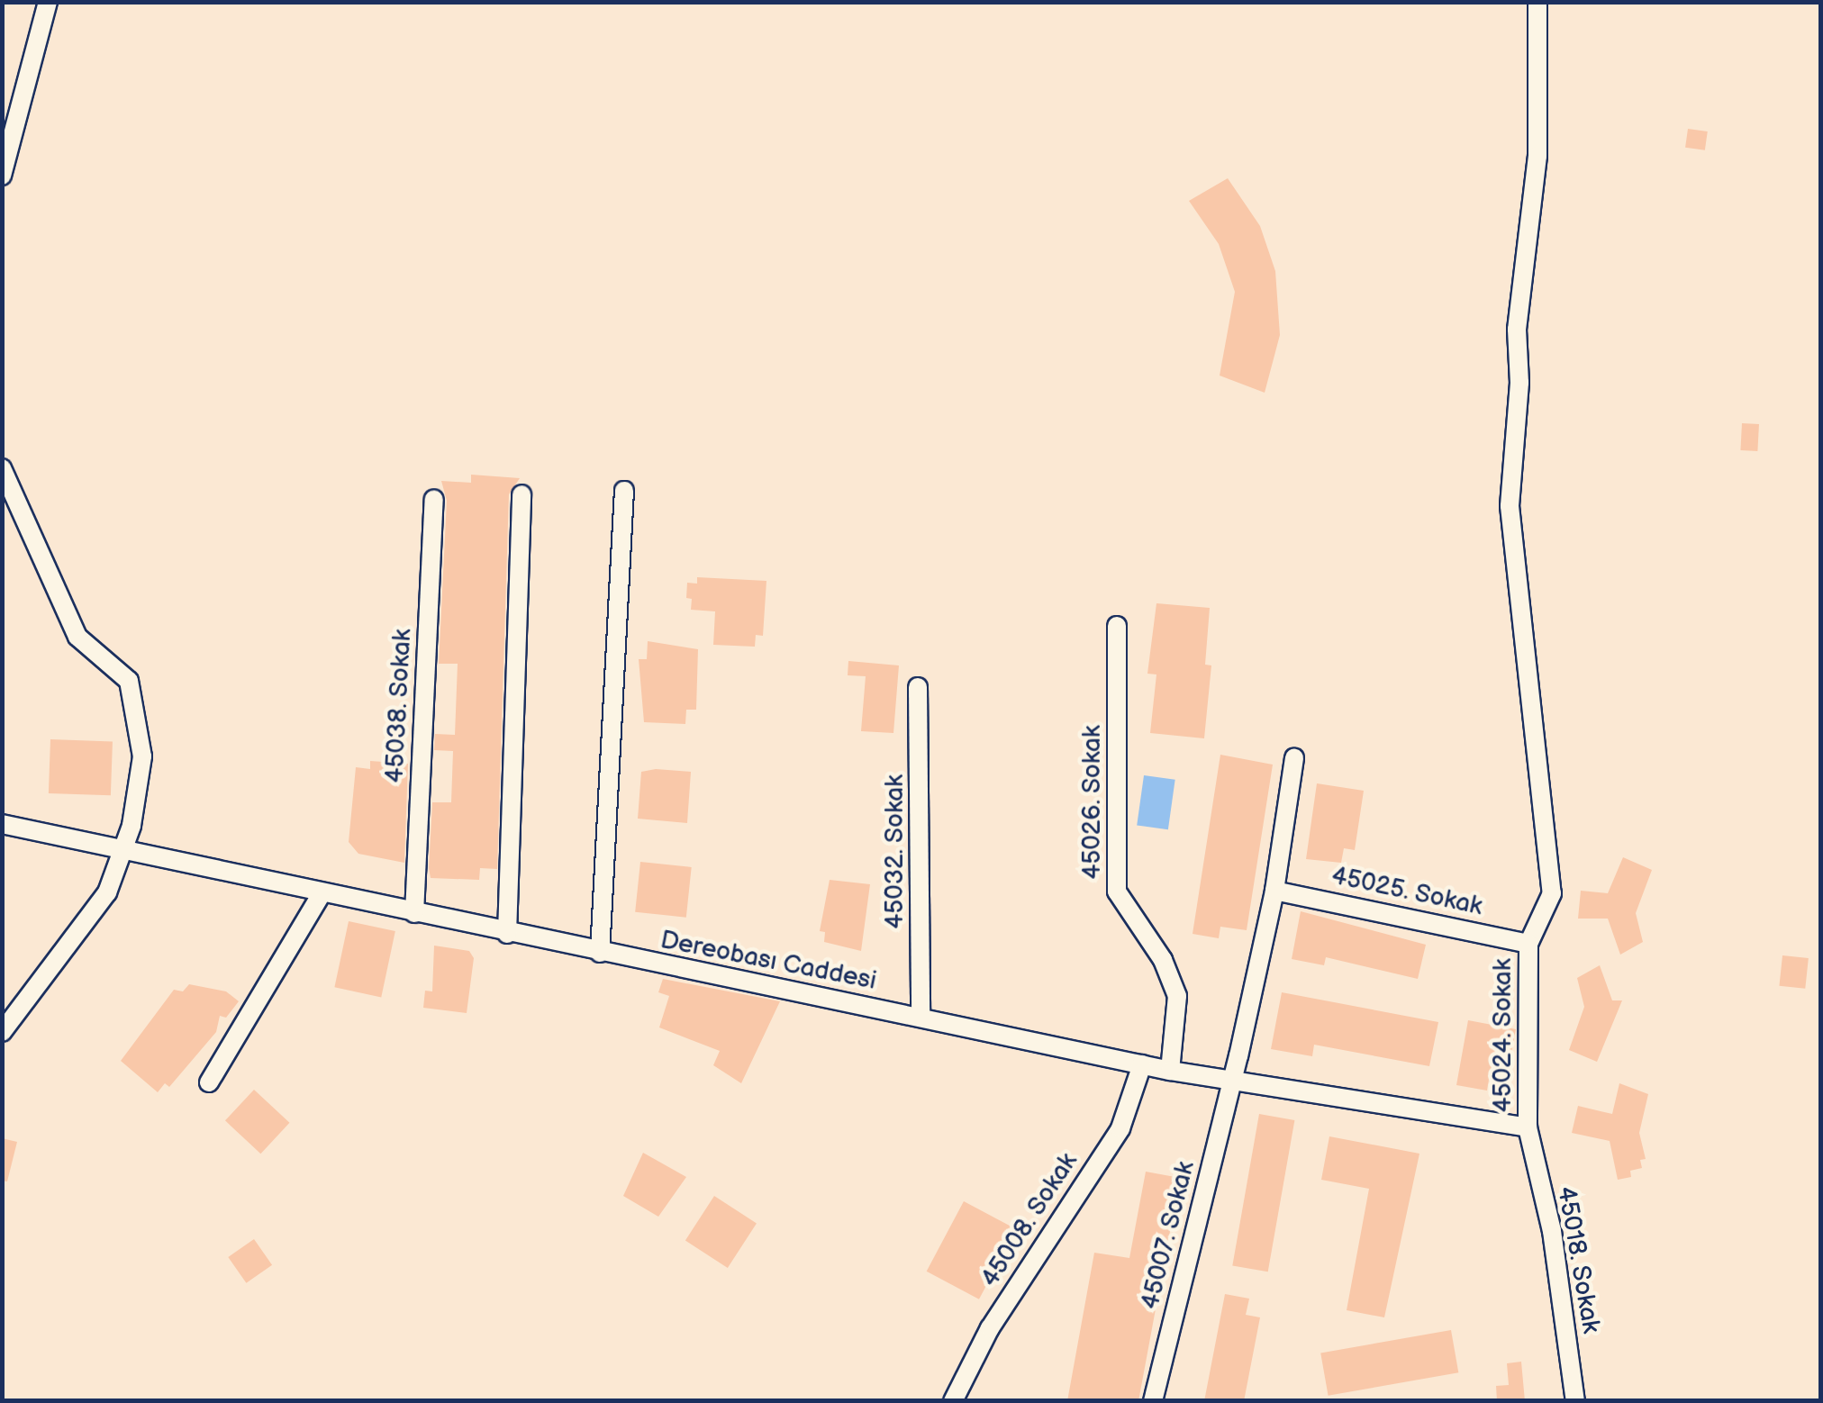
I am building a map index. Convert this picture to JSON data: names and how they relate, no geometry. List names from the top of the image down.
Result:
{
  "streets": {
    "street": [
      "45038. Sokak",
      "45026. Sokak",
      "45032. Sokak",
      "45025. Sokak",
      "Dereobası Caddesi",
      "45024. Sokak",
      "45008. Sokak",
      "45007. Sokak",
      "45018. Sokak"
    ]
  },
  "crossings": [
    ["45038. Sokak", "Dereobası Caddesi"],
    ["45026. Sokak", "Dereobası Caddesi"],
    ["45032. Sokak", "Dereobası Caddesi"],
    ["45025. Sokak", "45024. Sokak"],
    ["Dereobası Caddesi", "45024. Sokak"],
    ["Dereobası Caddesi", "45008. Sokak"],
    ["Dereobası Caddesi", "45007. Sokak"],
    ["Dereobası Caddesi", "45018. Sokak"],
    ["45024. Sokak", "45018. Sokak"]
  ]
}
